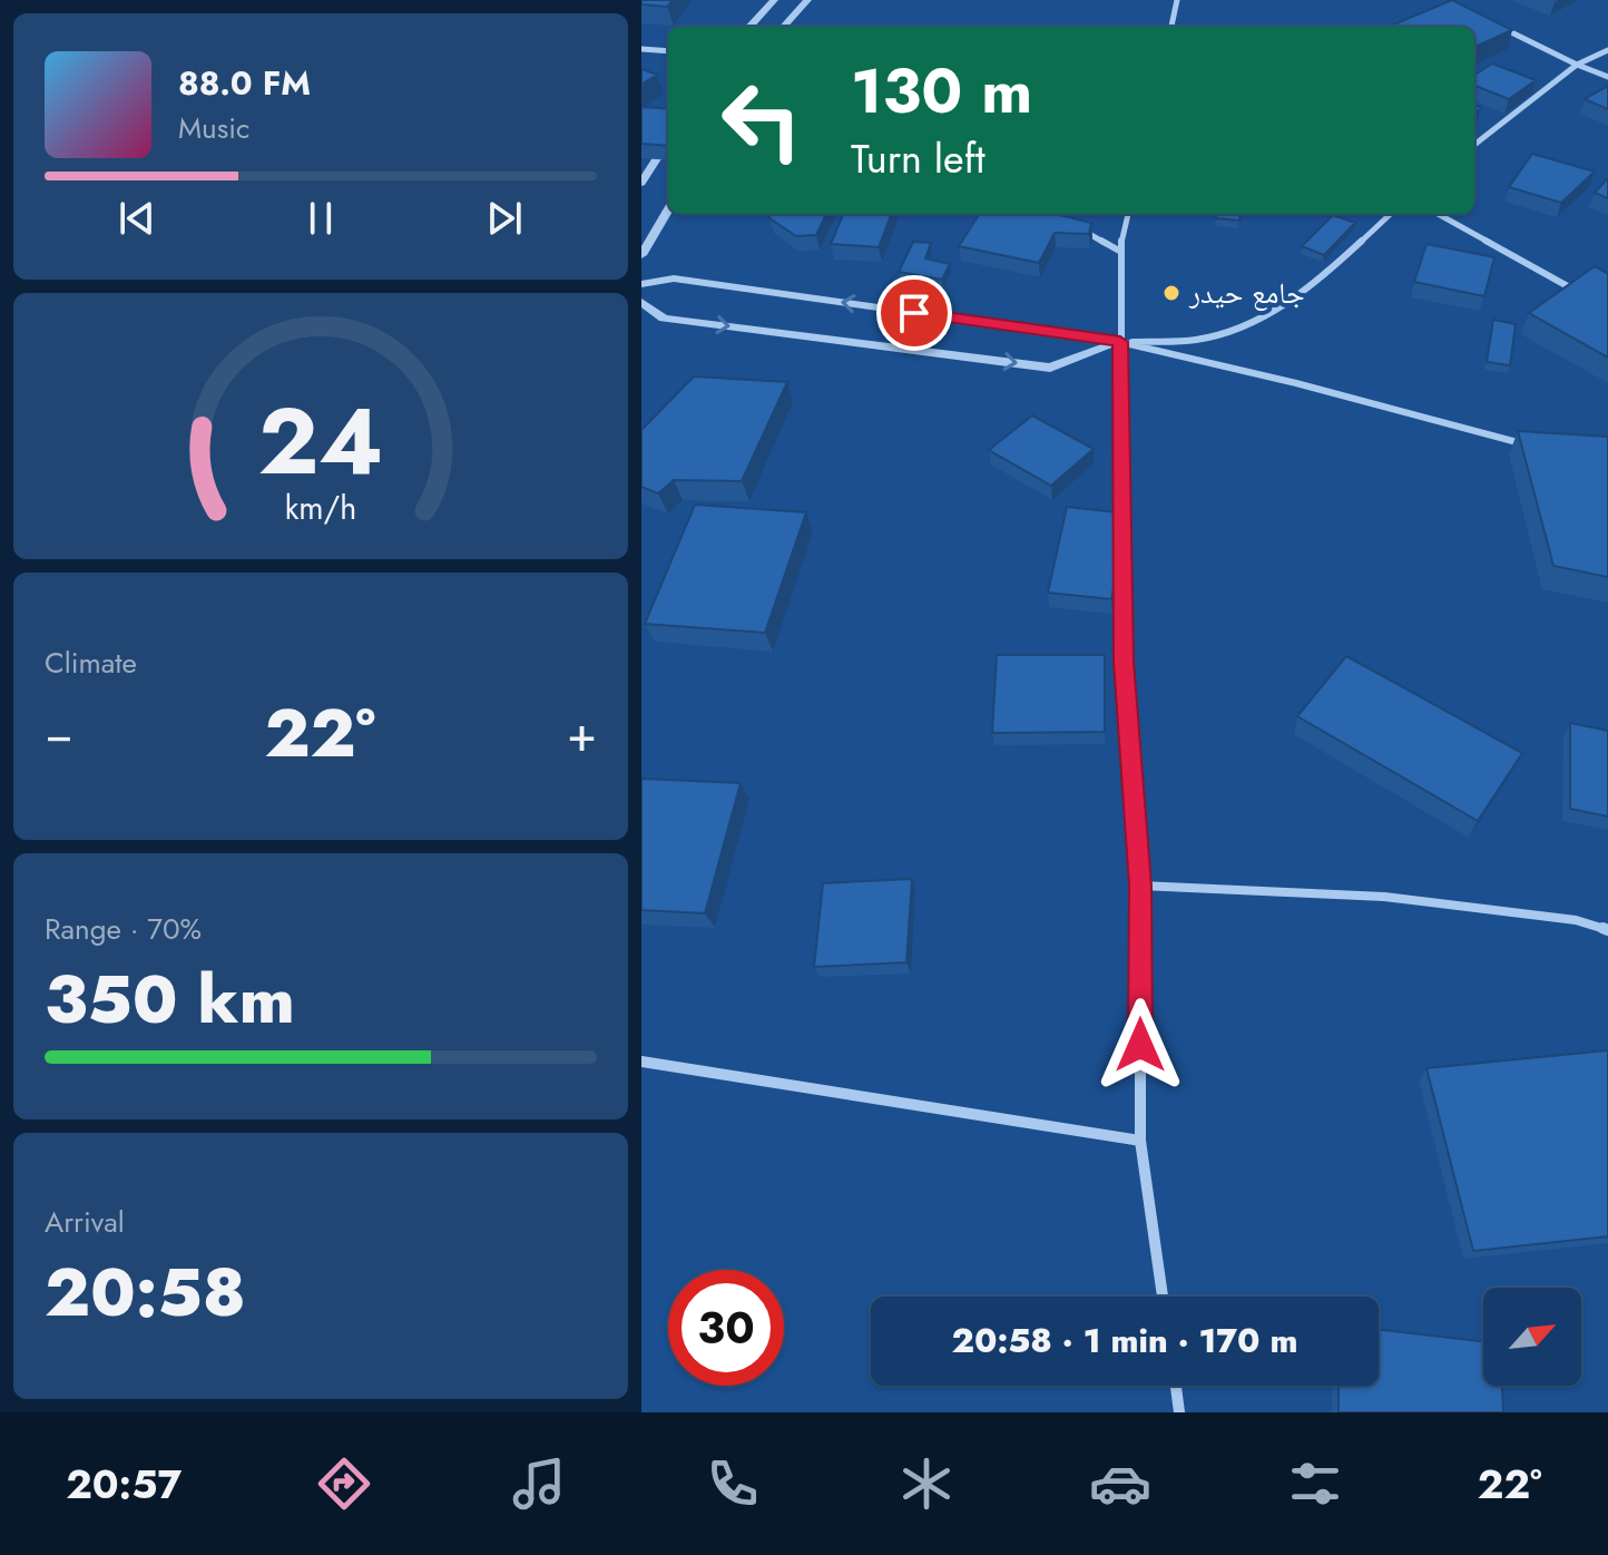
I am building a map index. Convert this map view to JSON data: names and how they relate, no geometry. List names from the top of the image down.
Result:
{
  "places": ["جامع حيدر"],
  "north": "top right",
  "page": {
    "turn": ["130 m", "Turn left"],
    "song": ["88.0 FM", "Music"],
    "tile": [
      "Climate",
      ["Range · 70%", "350 km"],
      ["Arrival", "20:58"]
    ],
    "heat": ["−", "22°", "+"],
    "limit": "30",
    "trip": "20:58 · 1 min · 170 m",
    "tabs": ["20:57", "22°"],
    "gauge": ["24", "km/h"]
  }
}
